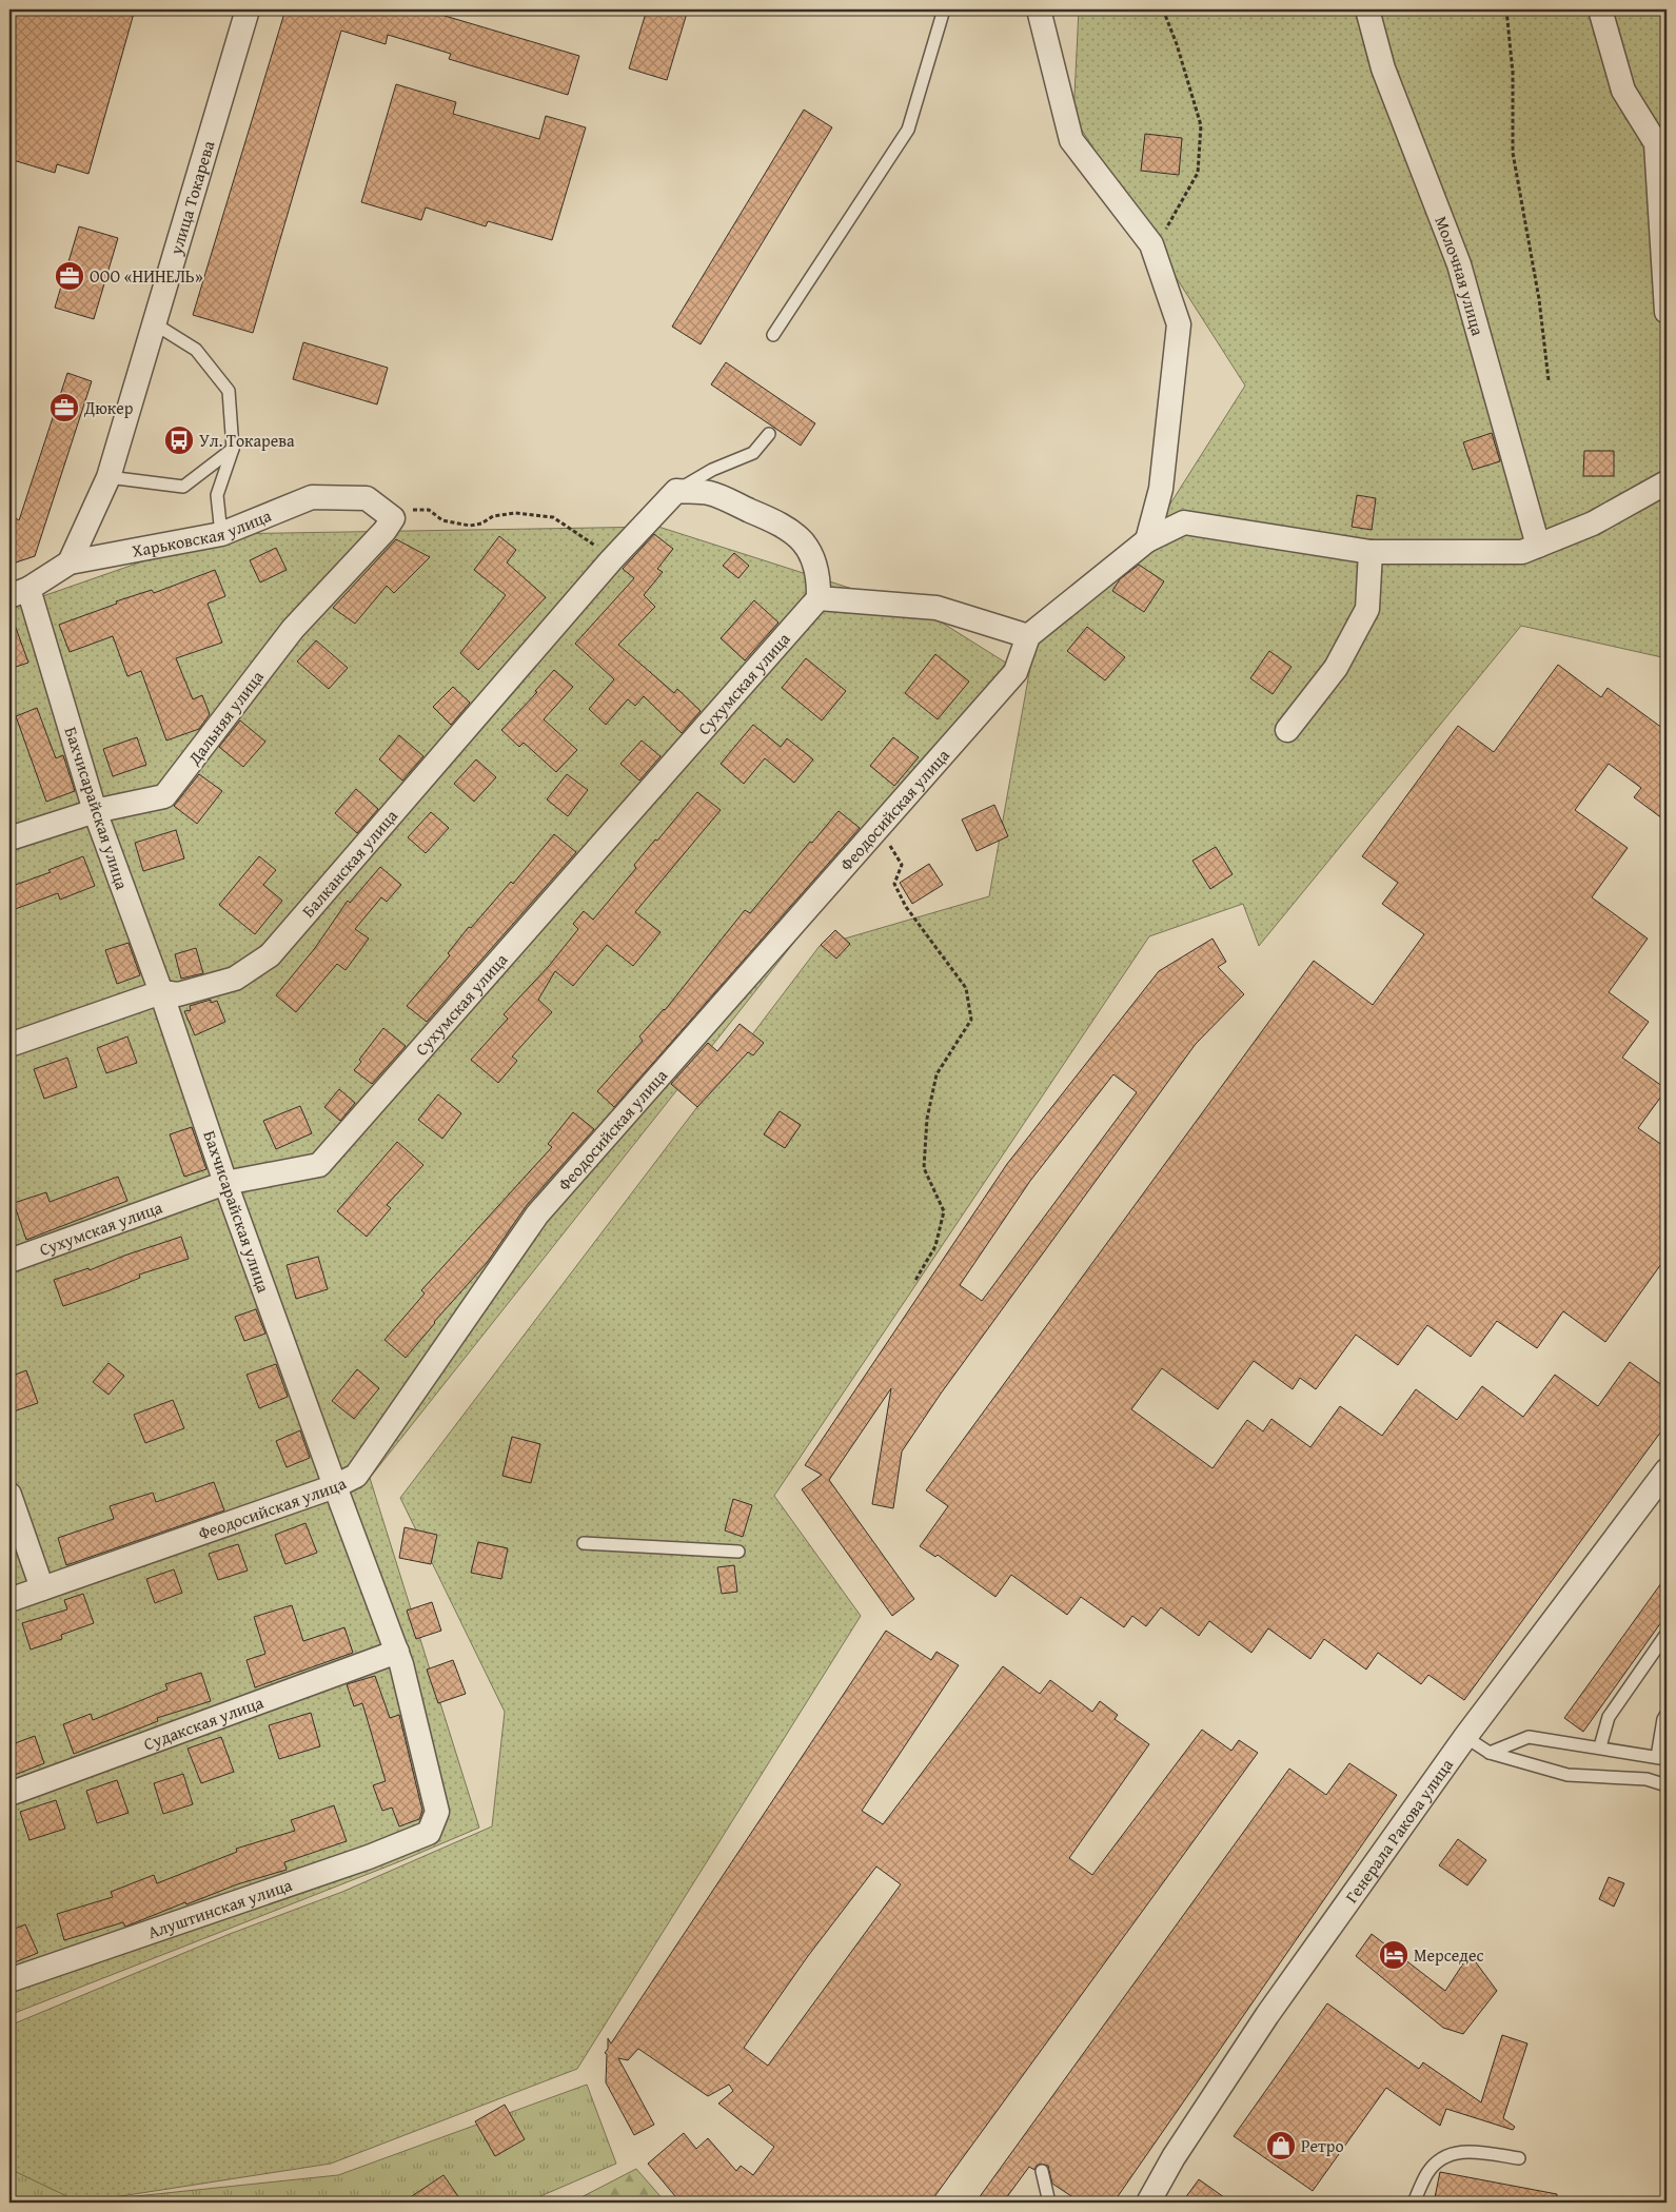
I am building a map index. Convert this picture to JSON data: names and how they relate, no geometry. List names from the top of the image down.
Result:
{
  "streets": {
    "street": [
      "улица Токарева",
      "Молочная улица",
      "Харьковская улица",
      "Сухумская улица",
      "Дальняя улица",
      "Бахчисарайская улица",
      "Феодосийская улица",
      "Балканская улица",
      "Судакская улица",
      "Генерала Ракова улица",
      "Алуштинская улица"
    ]
  },
  "crossings": [
    ["улица Токарева", "Харьковская улица"],
    ["Харьковская улица", "Дальняя улица"],
    ["Харьковская улица", "Бахчисарайская улица"],
    ["Сухумская улица", "Бахчисарайская улица"],
    ["Дальняя улица", "Бахчисарайская улица"],
    ["Бахчисарайская улица", "Феодосийская улица"],
    ["Бахчисарайская улица", "Балканская улица"],
    ["Бахчисарайская улица", "Судакская улица"],
    ["Бахчисарайская улица", "Алуштинская улица"]
  ],
  "places": {
    "office": ["ООО «НИНЕЛЬ»", "Дюкер"],
    "bus stop": ["Ул. Токарева"],
    "hotel": ["Мерседес"],
    "shop": ["Ретро"]
  }
}
